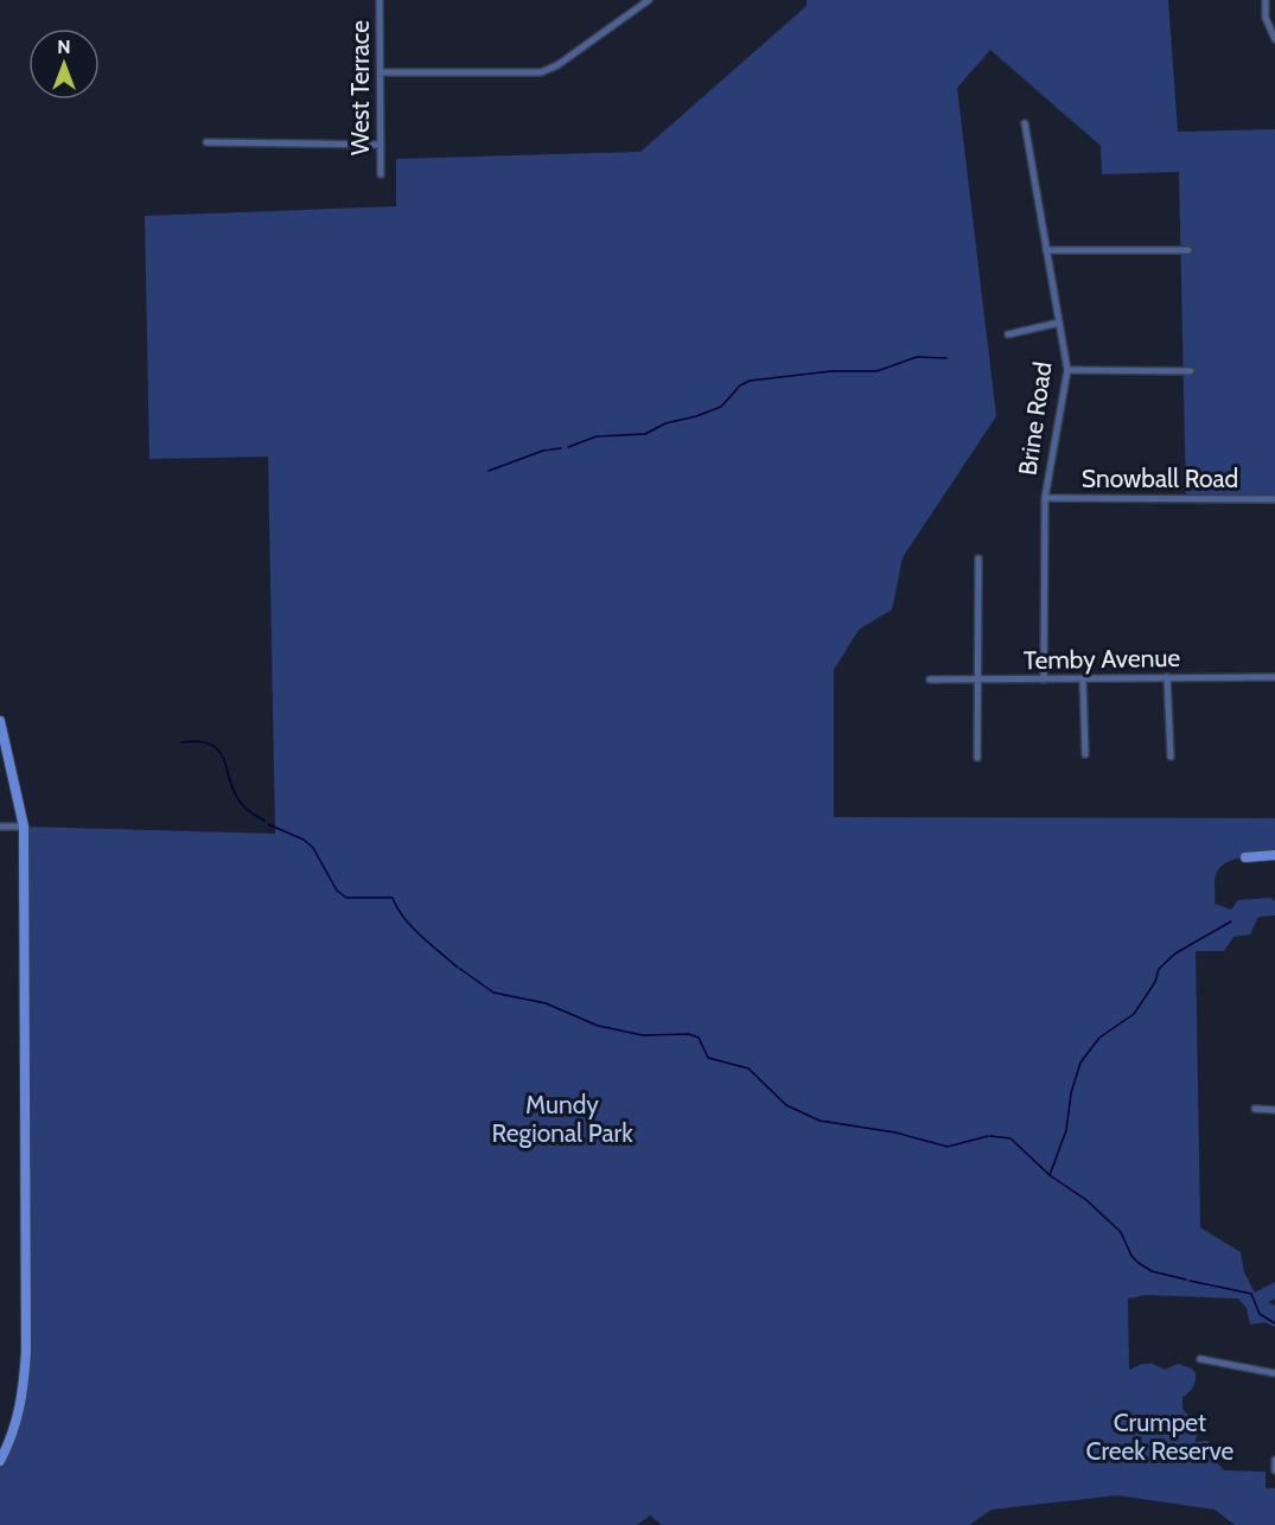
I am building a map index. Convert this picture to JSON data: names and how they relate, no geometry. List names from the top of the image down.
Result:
{
  "streets": {
    "street": [
      "West Terrace",
      "Brine Road",
      "Snowball Road",
      "Temby Avenue"
    ]
  },
  "crossings": [
    ["Brine Road", "Snowball Road"],
    ["Brine Road", "Temby Avenue"]
  ],
  "parks": ["Mundy Regional Park", "Crumpet Creek Reserve"],
  "north": "top"
}
